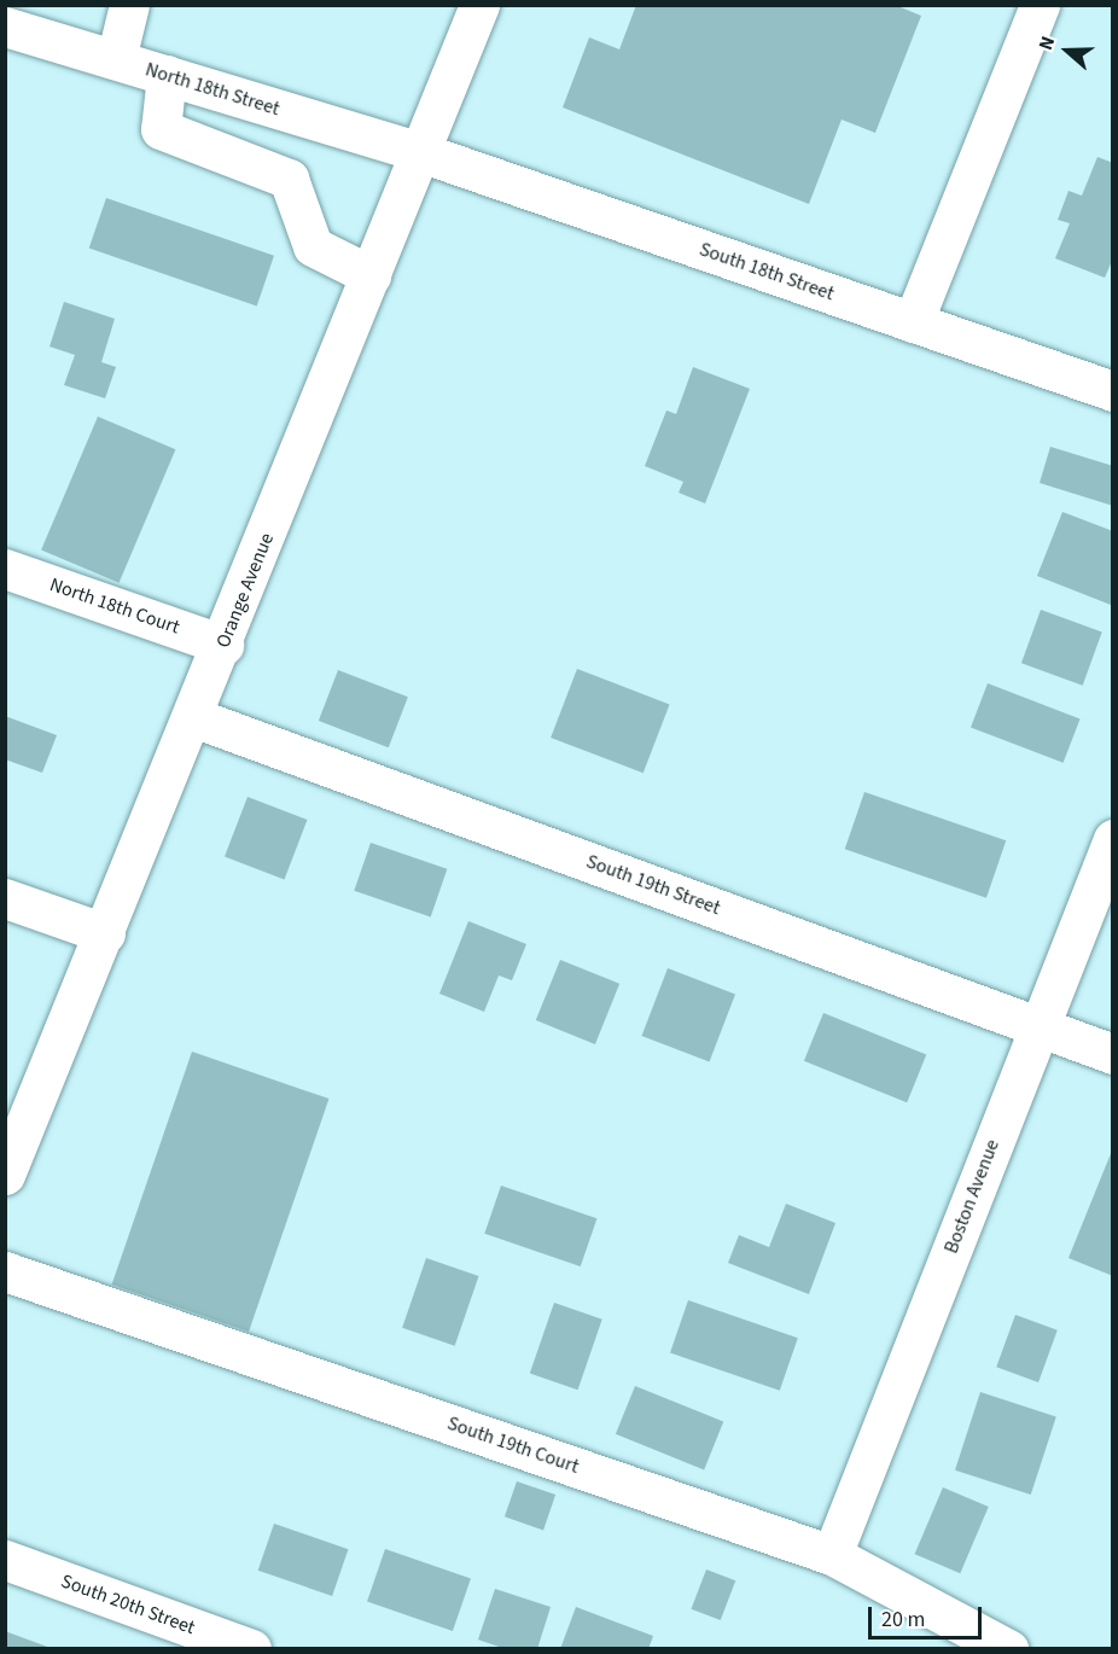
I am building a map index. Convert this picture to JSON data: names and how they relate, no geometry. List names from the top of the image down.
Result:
{
  "streets": {
    "street": [
      "North 18th Street",
      "South 18th Street",
      "Orange Avenue",
      "North 18th Court",
      "South 19th Street",
      "Boston Avenue",
      "South 19th Court",
      "South 20th Street"
    ]
  },
  "crossings": [
    ["North 18th Street", "South 18th Street"],
    ["North 18th Street", "Orange Avenue"],
    ["South 18th Street", "Orange Avenue"],
    ["Orange Avenue", "North 18th Court"],
    ["Orange Avenue", "South 19th Street"],
    ["South 19th Street", "Boston Avenue"],
    ["Boston Avenue", "South 19th Court"]
  ],
  "scale_bar": "20 m",
  "north": "left"
}
